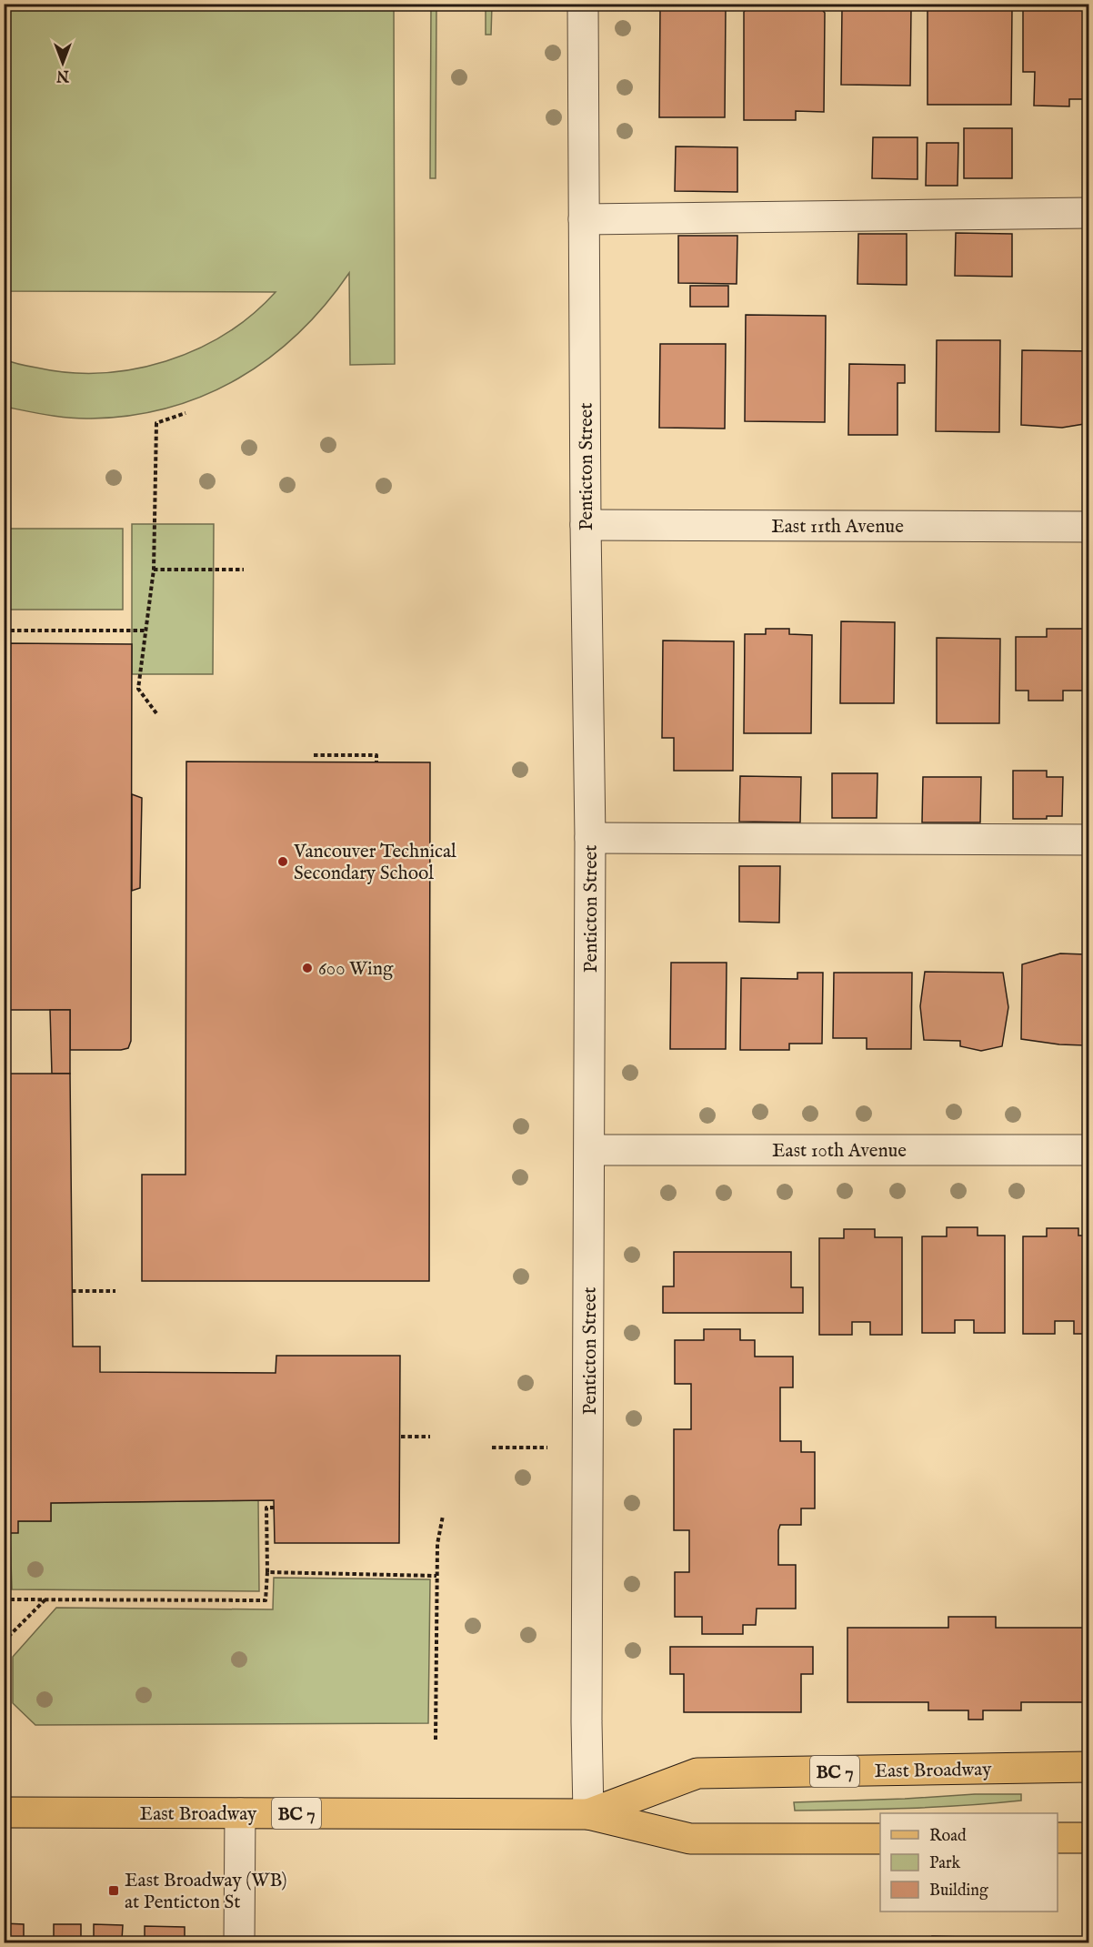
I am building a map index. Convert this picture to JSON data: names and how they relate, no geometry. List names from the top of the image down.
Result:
{
  "streets": {
    "main road": ["East Broadway", "BC 7"],
    "street": ["Penticton Street", "East 11th Avenue", "East 10th Avenue"]
  },
  "crossings": [
    ["Penticton Street", "East 11th Avenue"],
    ["Penticton Street", "East 10th Avenue"],
    ["Penticton Street", "East Broadway"]
  ],
  "places": {
    "other": ["Vancouver Technical Secondary School", "600 Wing"],
    "transit": ["East Broadway (WB) at Penticton St"]
  },
  "legend": ["Road", "Park", "Building"],
  "north": "bottom"
}
